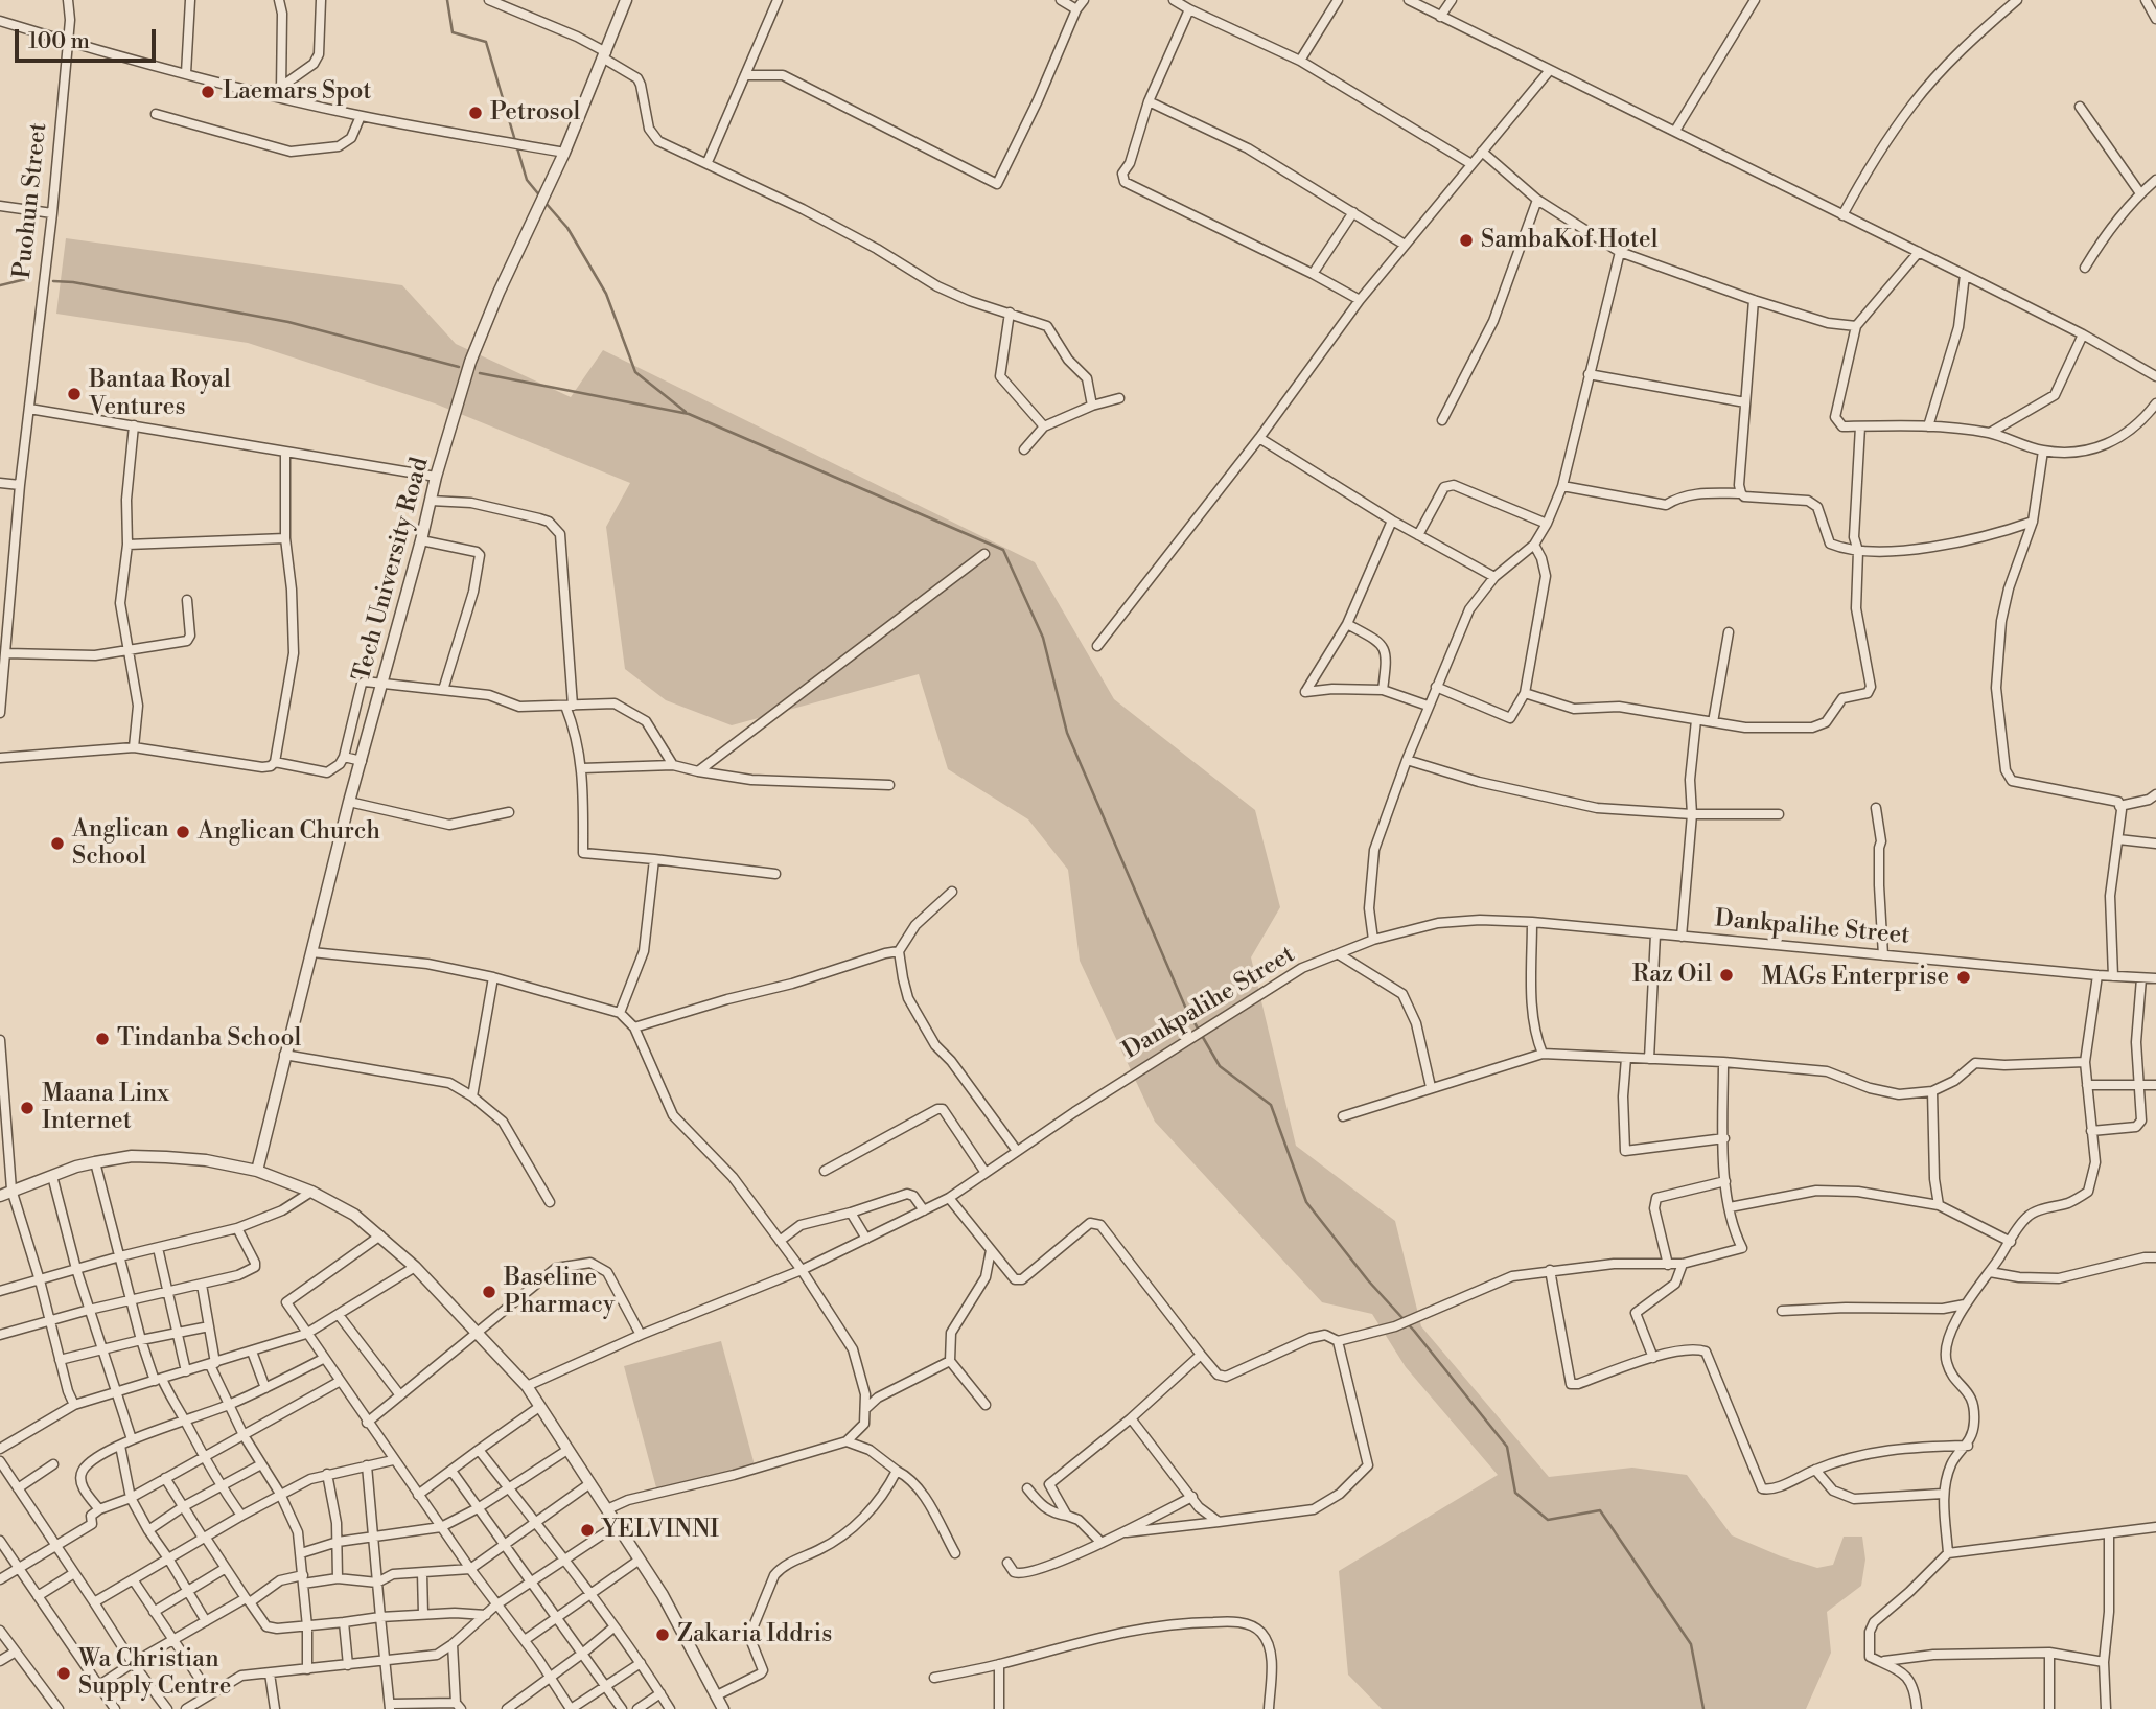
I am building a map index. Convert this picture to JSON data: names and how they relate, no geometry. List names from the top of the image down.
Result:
{
  "streets": {
    "street": ["Puohun Street", "Tech University Road", "Dankpalihe Street"]
  },
  "places": [
    "Laemars Spot",
    "Petrosol",
    "SambaKof Hotel",
    "Bantaa Royal Ventures",
    "Anglican Church",
    "Anglican School",
    "Raz Oil",
    "MAGs Enterprise",
    "Tindanba School",
    "Maana Linx Internet",
    "Baseline Pharmacy",
    "YELVINNI",
    "Zakaria Iddris",
    "Wa Christian Supply Centre"
  ],
  "scale_bar": "100 m"
}
